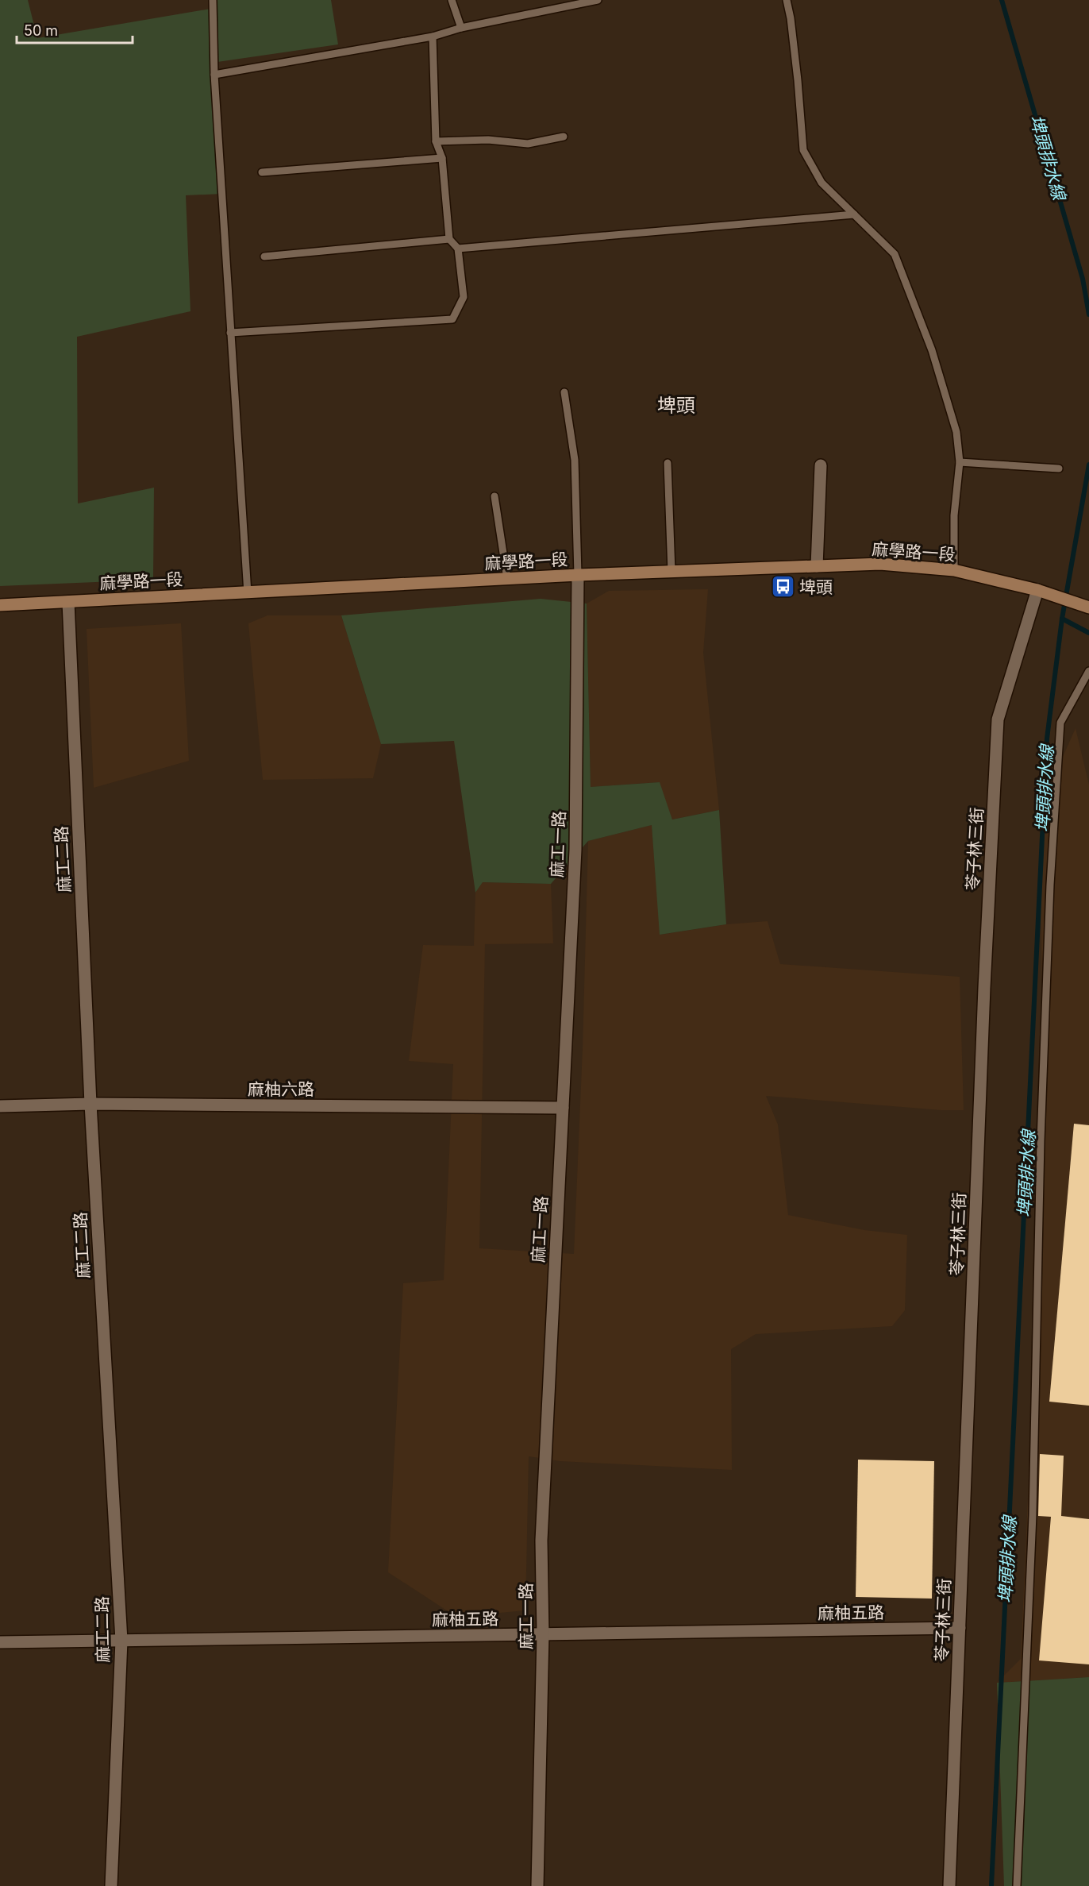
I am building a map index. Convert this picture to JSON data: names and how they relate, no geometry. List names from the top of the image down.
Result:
{
  "streets": {
    "main road": ["麻學路一段"],
    "street": [
      "麻工一路",
      "苓子林三街",
      "麻工二路",
      "麻柚六路",
      "麻柚五路"
    ]
  },
  "crossings": [
    ["麻學路一段", "麻工一路"],
    ["麻學路一段", "苓子林三街"],
    ["麻學路一段", "麻工二路"],
    ["麻工一路", "麻柚六路"],
    ["麻工一路", "麻柚五路"],
    ["苓子林三街", "麻柚五路"],
    ["麻工二路", "麻柚六路"],
    ["麻工二路", "麻柚五路"]
  ],
  "districts": ["埤頭"],
  "water": ["埤頭排水線"],
  "places": {
    "bus stop": ["埤頭"]
  },
  "scale_bar": "50 m"
}
